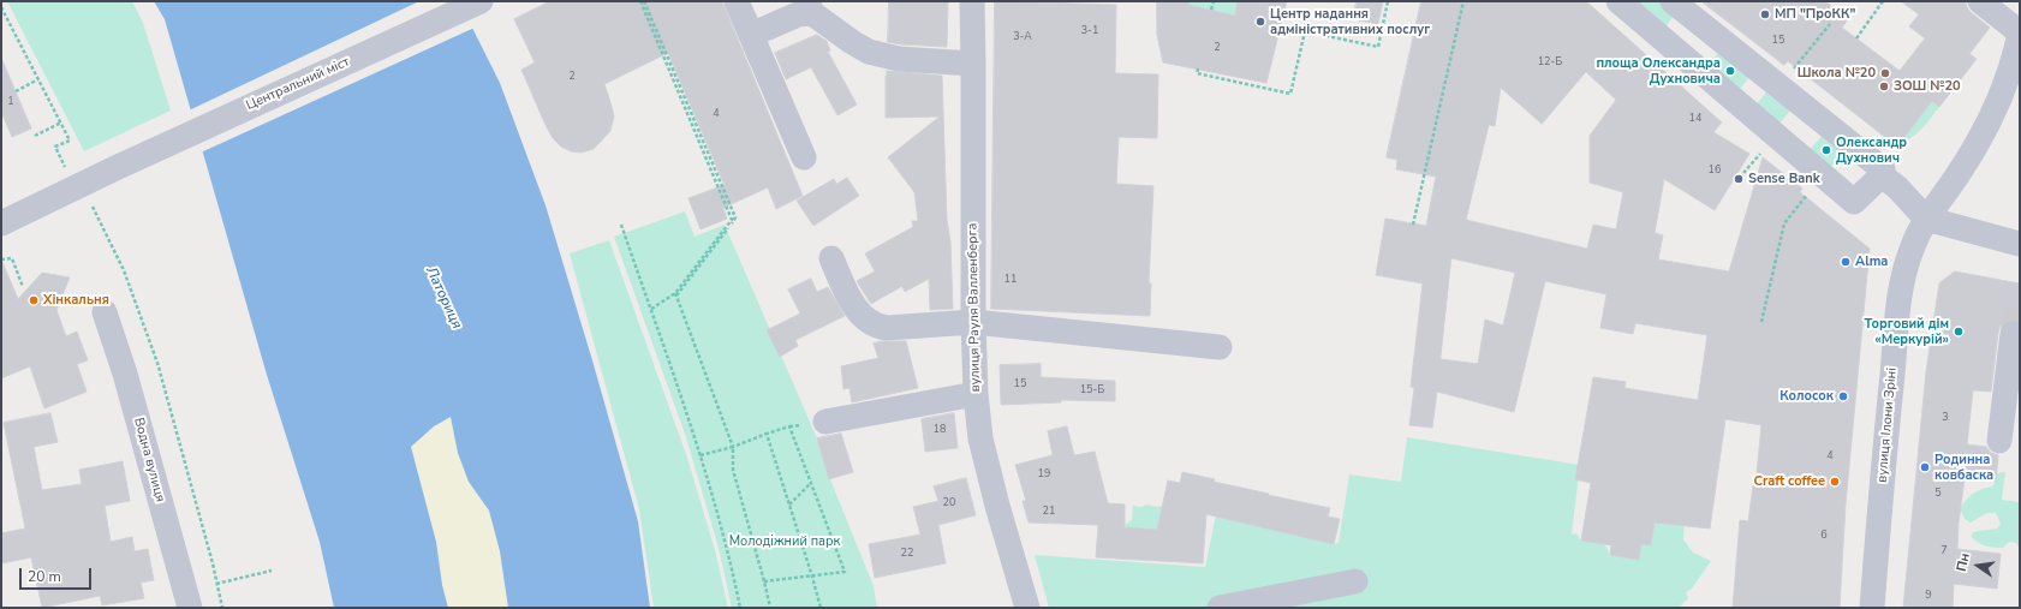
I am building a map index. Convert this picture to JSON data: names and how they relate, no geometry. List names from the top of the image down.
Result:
{
  "streets": {
    "street": [
      "Центральний міст",
      "вулиця Рауля Валленберга",
      "вулиця Ілони Зріні",
      "Водна вулиця"
    ]
  },
  "water": ["Латориця"],
  "parks": ["Молодіжний парк"],
  "places": [
    "МП \"ПроКК\"",
    "Центр надання адміністративних послуг",
    "площа Олександра Духновича",
    "Школа №20",
    "ЗОШ №20",
    "Олександр Духнович",
    "Sense Bank",
    "Alma",
    "Хінкальня",
    "Торговий дім «Меркурій»",
    "Колосок",
    "Родинна ковбаска",
    "Craft coffee"
  ],
  "house_numbers": [
    "3-1",
    "3-А",
    "15",
    "2",
    "12-Б",
    "2",
    "1",
    "4",
    "14",
    "16",
    "11",
    "15",
    "15-Б",
    "3",
    "18",
    "4",
    "19",
    "5",
    "20",
    "21",
    "6",
    "7",
    "22",
    "9"
  ],
  "scale_bar": "20 m",
  "north": "left"
}
